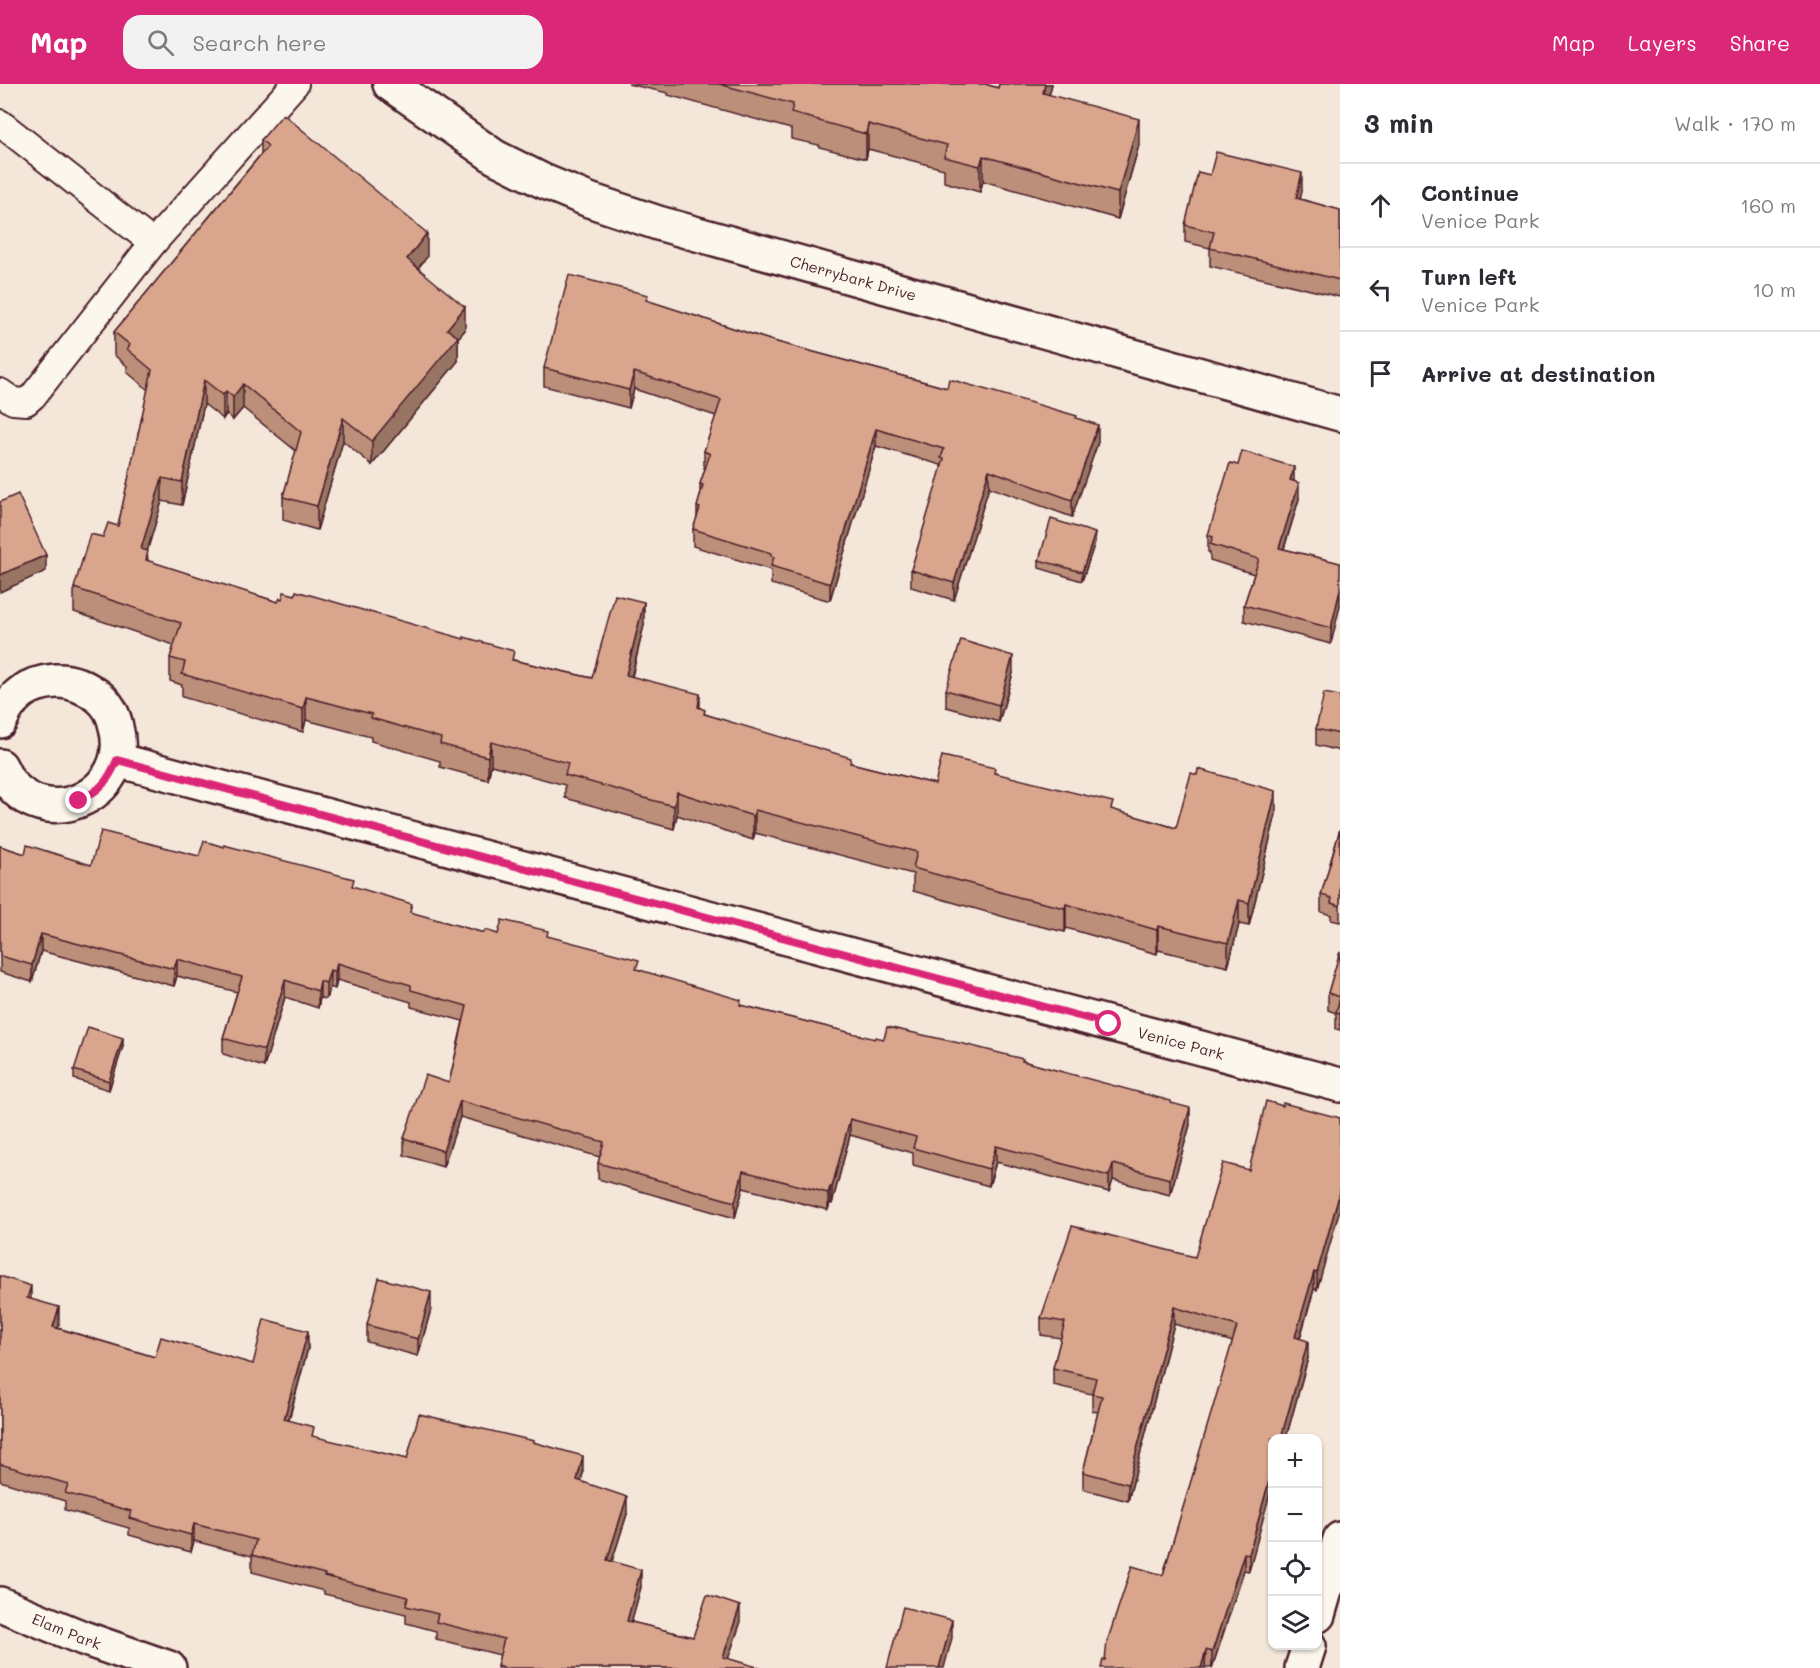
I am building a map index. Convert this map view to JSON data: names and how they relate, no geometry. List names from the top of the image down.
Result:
{
  "streets": {
    "street": ["Cherrybark Drive", "Venice Park", "Elam Park"]
  },
  "page": {
    "header": "Map",
    "search": "Search here",
    "nav": ["Map", "Layers", "Share"],
    "heading": ["3 min", "Walk · 170 m"],
    "list": [
      ["Continue", "Venice Park", "160 m"],
      ["Turn left", "Venice Park", "10 m"],
      "Arrive at destination"
    ],
    "map_buttons": ["+", "−"]
  }
}
